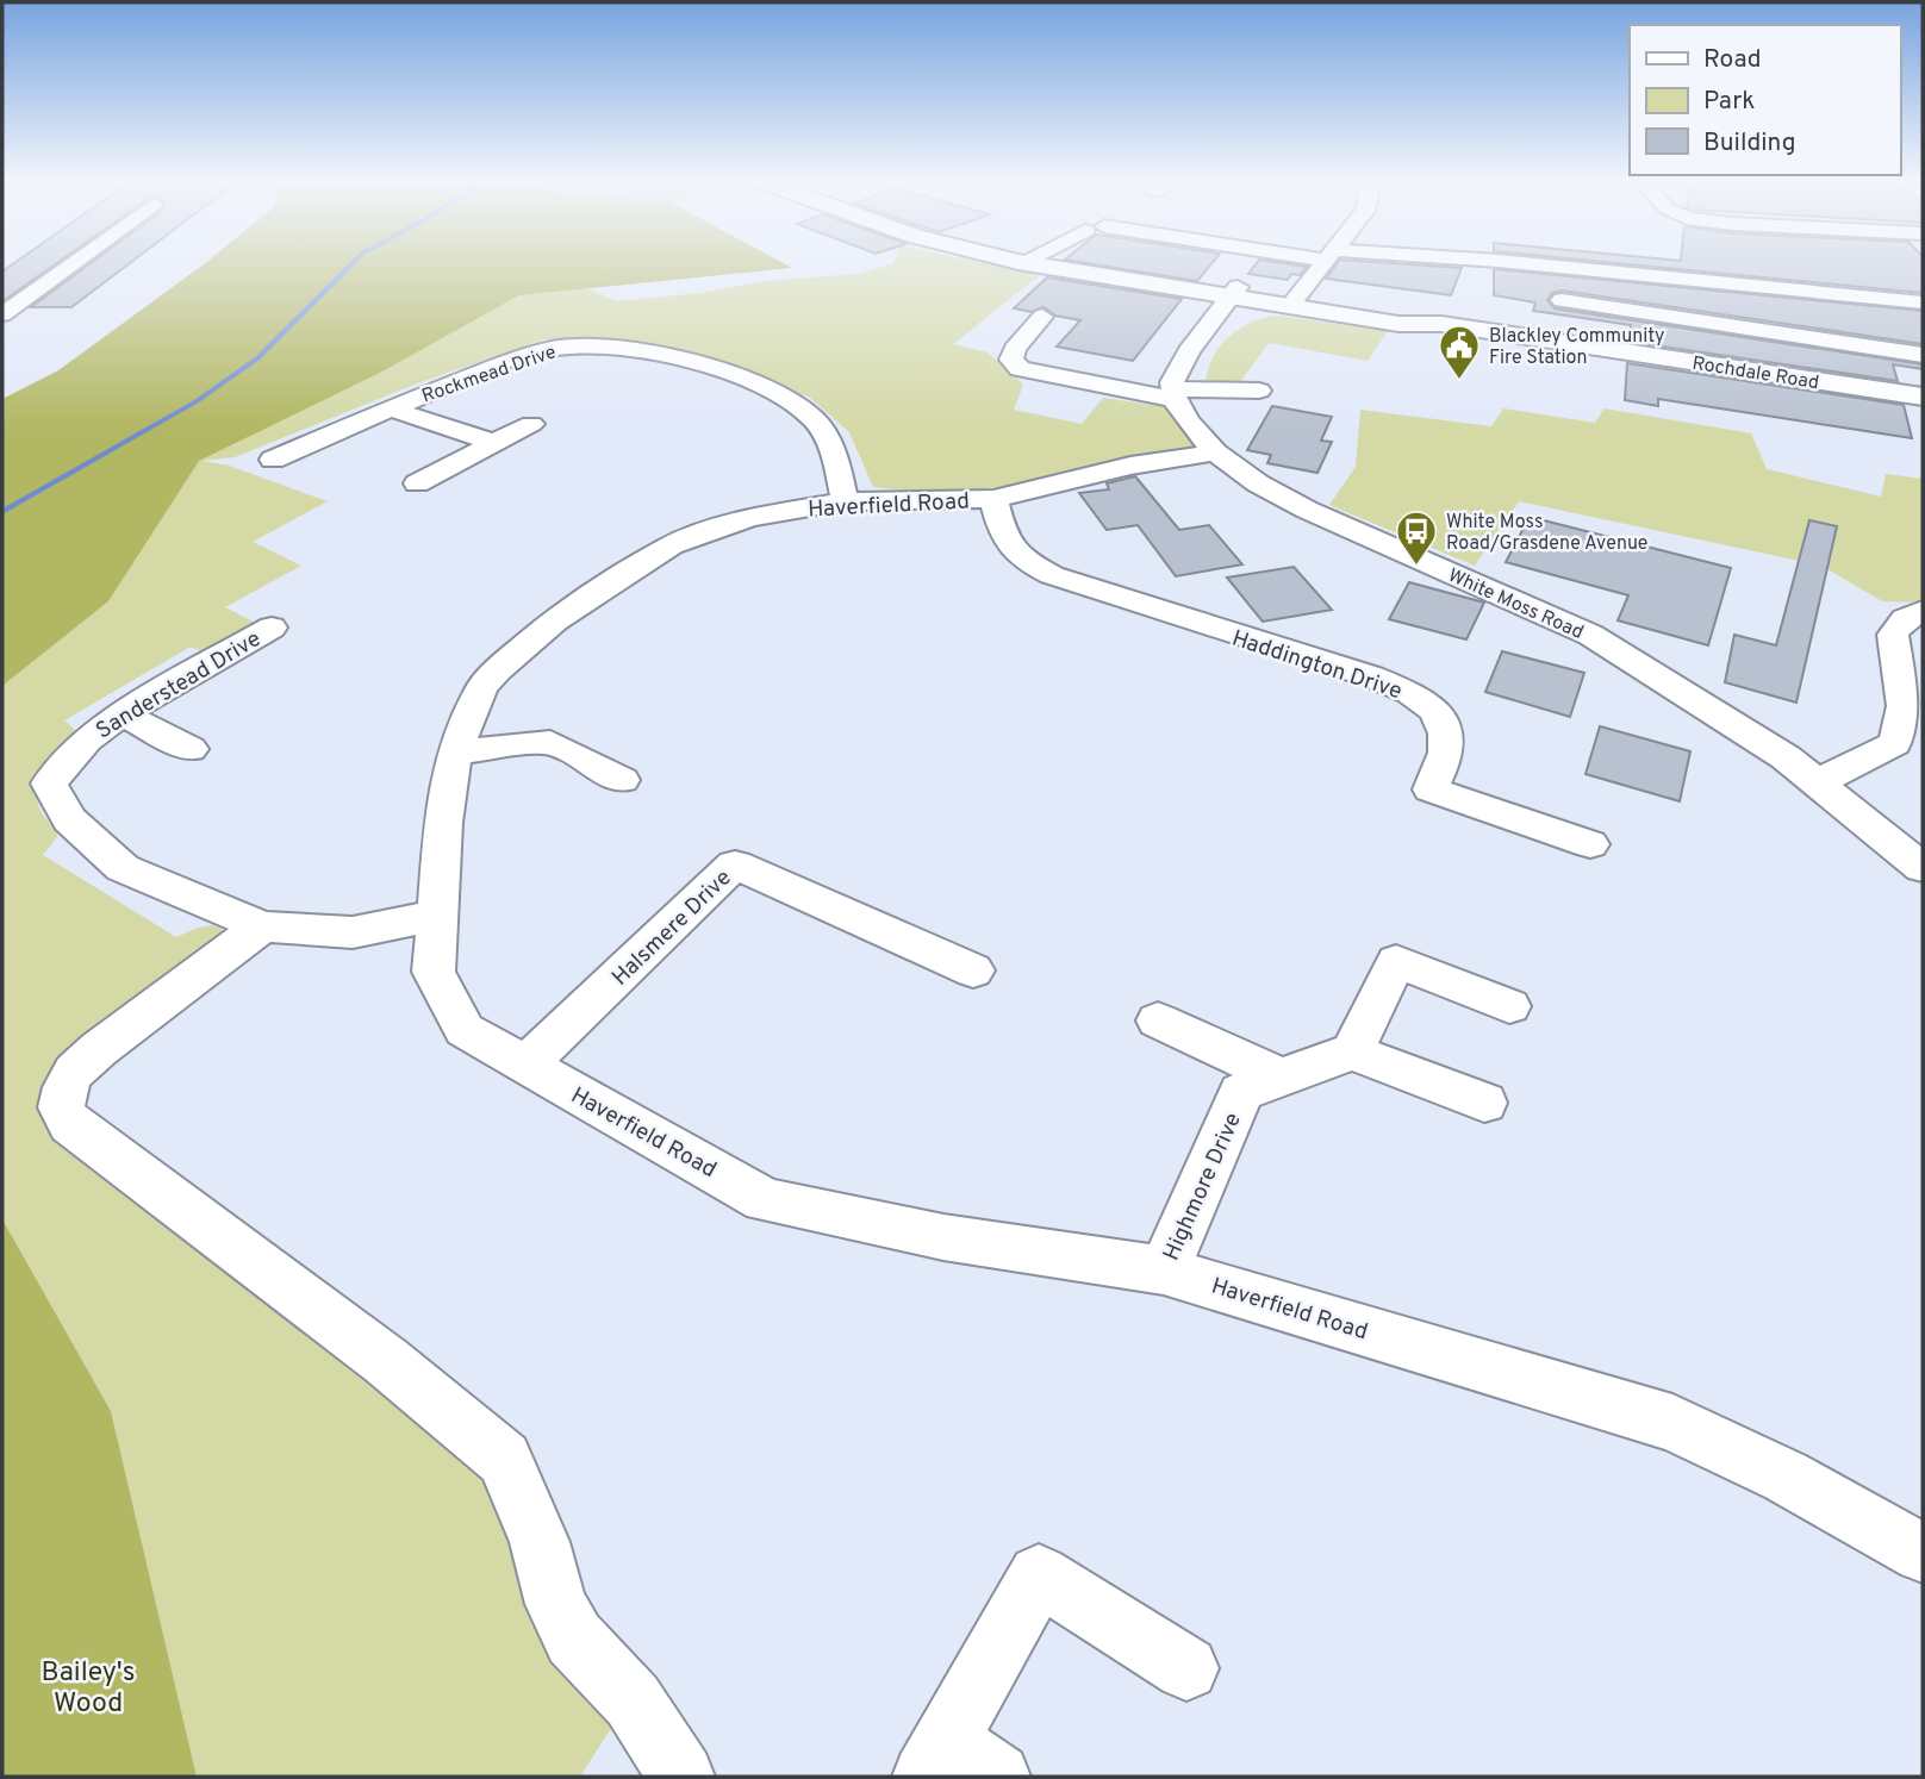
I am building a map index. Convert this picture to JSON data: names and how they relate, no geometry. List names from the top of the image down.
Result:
{
  "streets": {
    "main road": ["Rochdale Road"],
    "street": [
      "Rockmead Drive",
      "Haverfield Road",
      "White Moss Road",
      "Haddington Drive",
      "Sanderstead Drive",
      "Halsmere Drive",
      "Highmore Drive"
    ]
  },
  "crossings": [
    ["Rockmead Drive", "Haverfield Road"],
    ["Haverfield Road", "White Moss Road"],
    ["Haverfield Road", "Haddington Drive"],
    ["Haverfield Road", "Sanderstead Drive"],
    ["Haverfield Road", "Halsmere Drive"],
    ["Haverfield Road", "Highmore Drive"]
  ],
  "parks": ["Bailey's Wood"],
  "places": {
    "public building": ["Blackley Community Fire Station"],
    "bus stop": ["White Moss Road/Grasdene Avenue"]
  },
  "legend": ["Road", "Park", "Building"]
}
